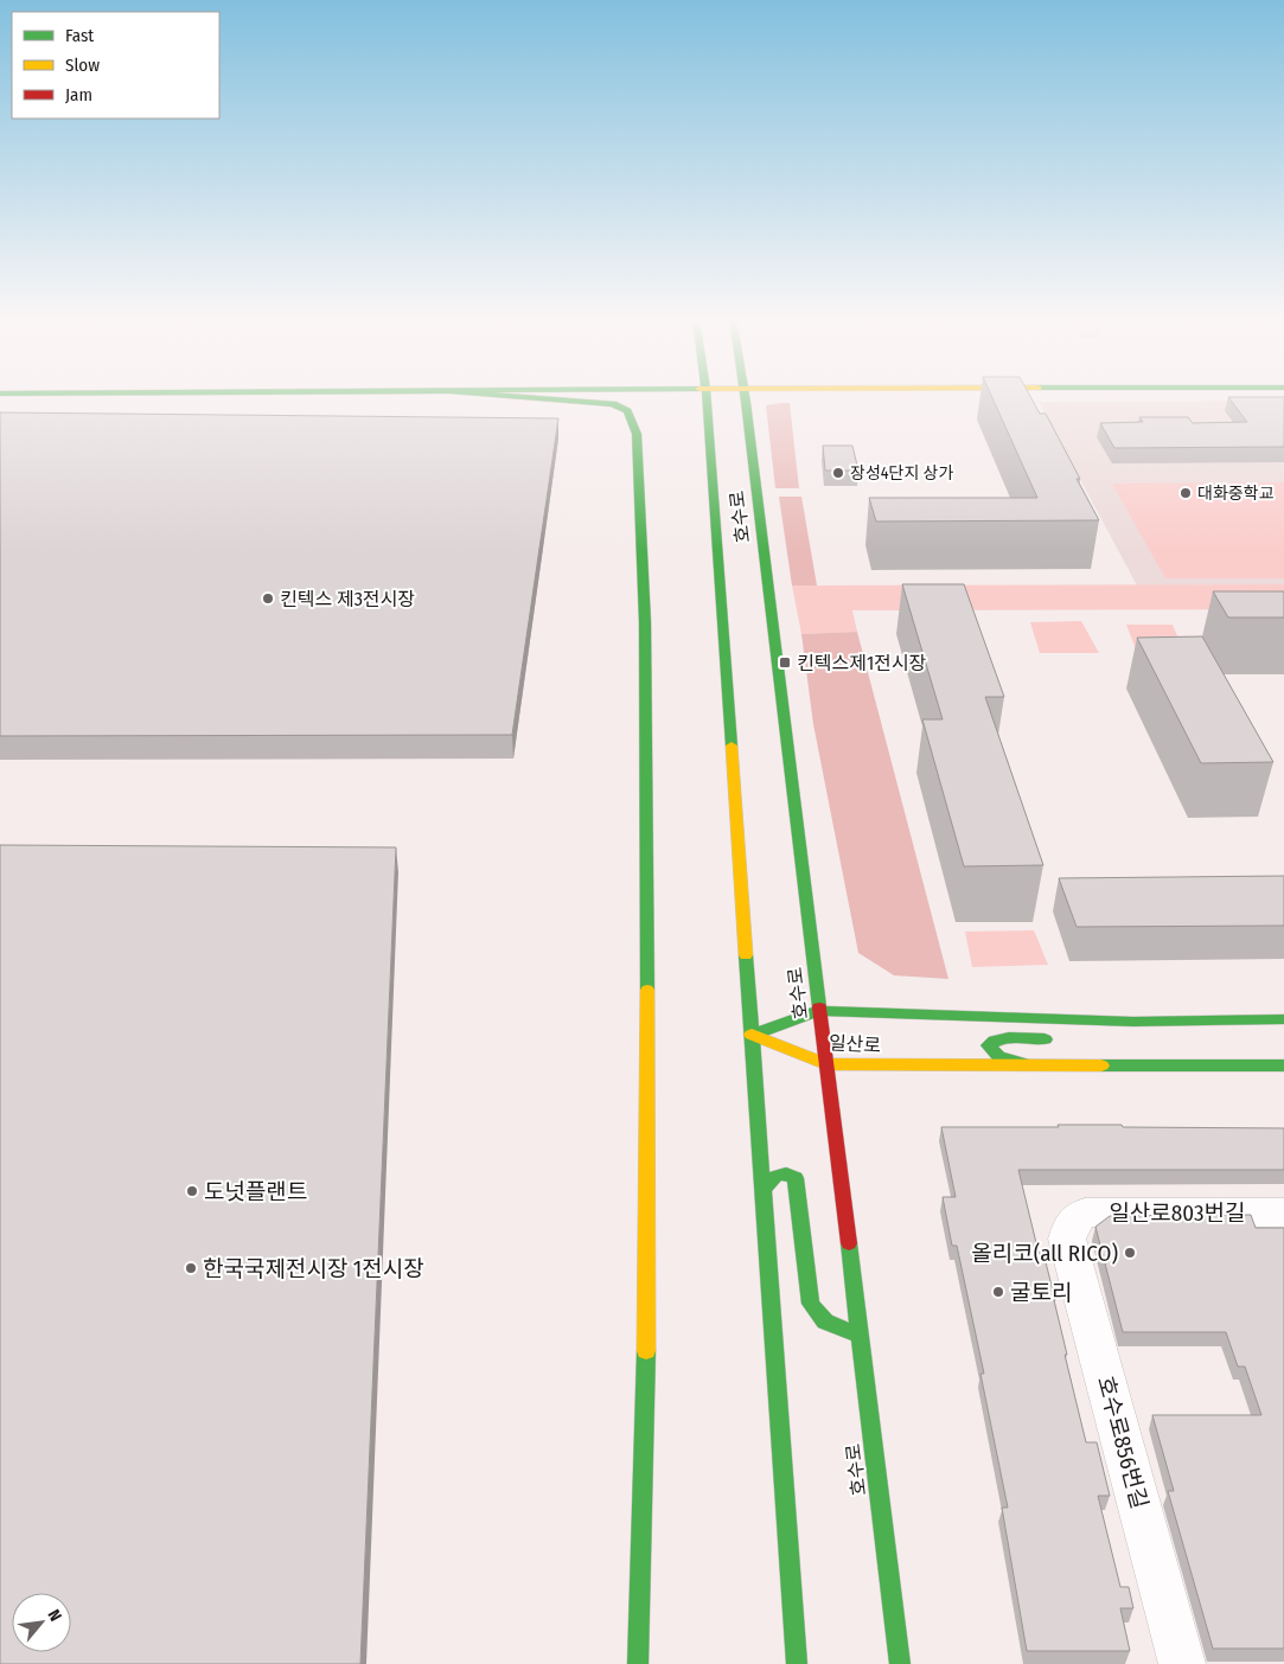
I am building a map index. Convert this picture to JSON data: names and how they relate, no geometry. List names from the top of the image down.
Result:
{
  "streets": {
    "main road": ["호수로", "일산로"],
    "street": ["일산로803번길", "호수로856번길"]
  },
  "crossings": [
    ["호수로", "일산로"],
    ["일산로803번길", "호수로856번길"]
  ],
  "places": {
    "other": [
      "장성4단지 상가",
      "대화중학교",
      "킨텍스 제3전시장",
      "도넛플랜트",
      "올리코(all RICO)",
      "한국국제전시장 1전시장",
      "굴토리"
    ],
    "transit": ["킨텍스제1전시장"]
  },
  "legend": ["Fast", "Slow", "Jam"],
  "north": "top right"
}
